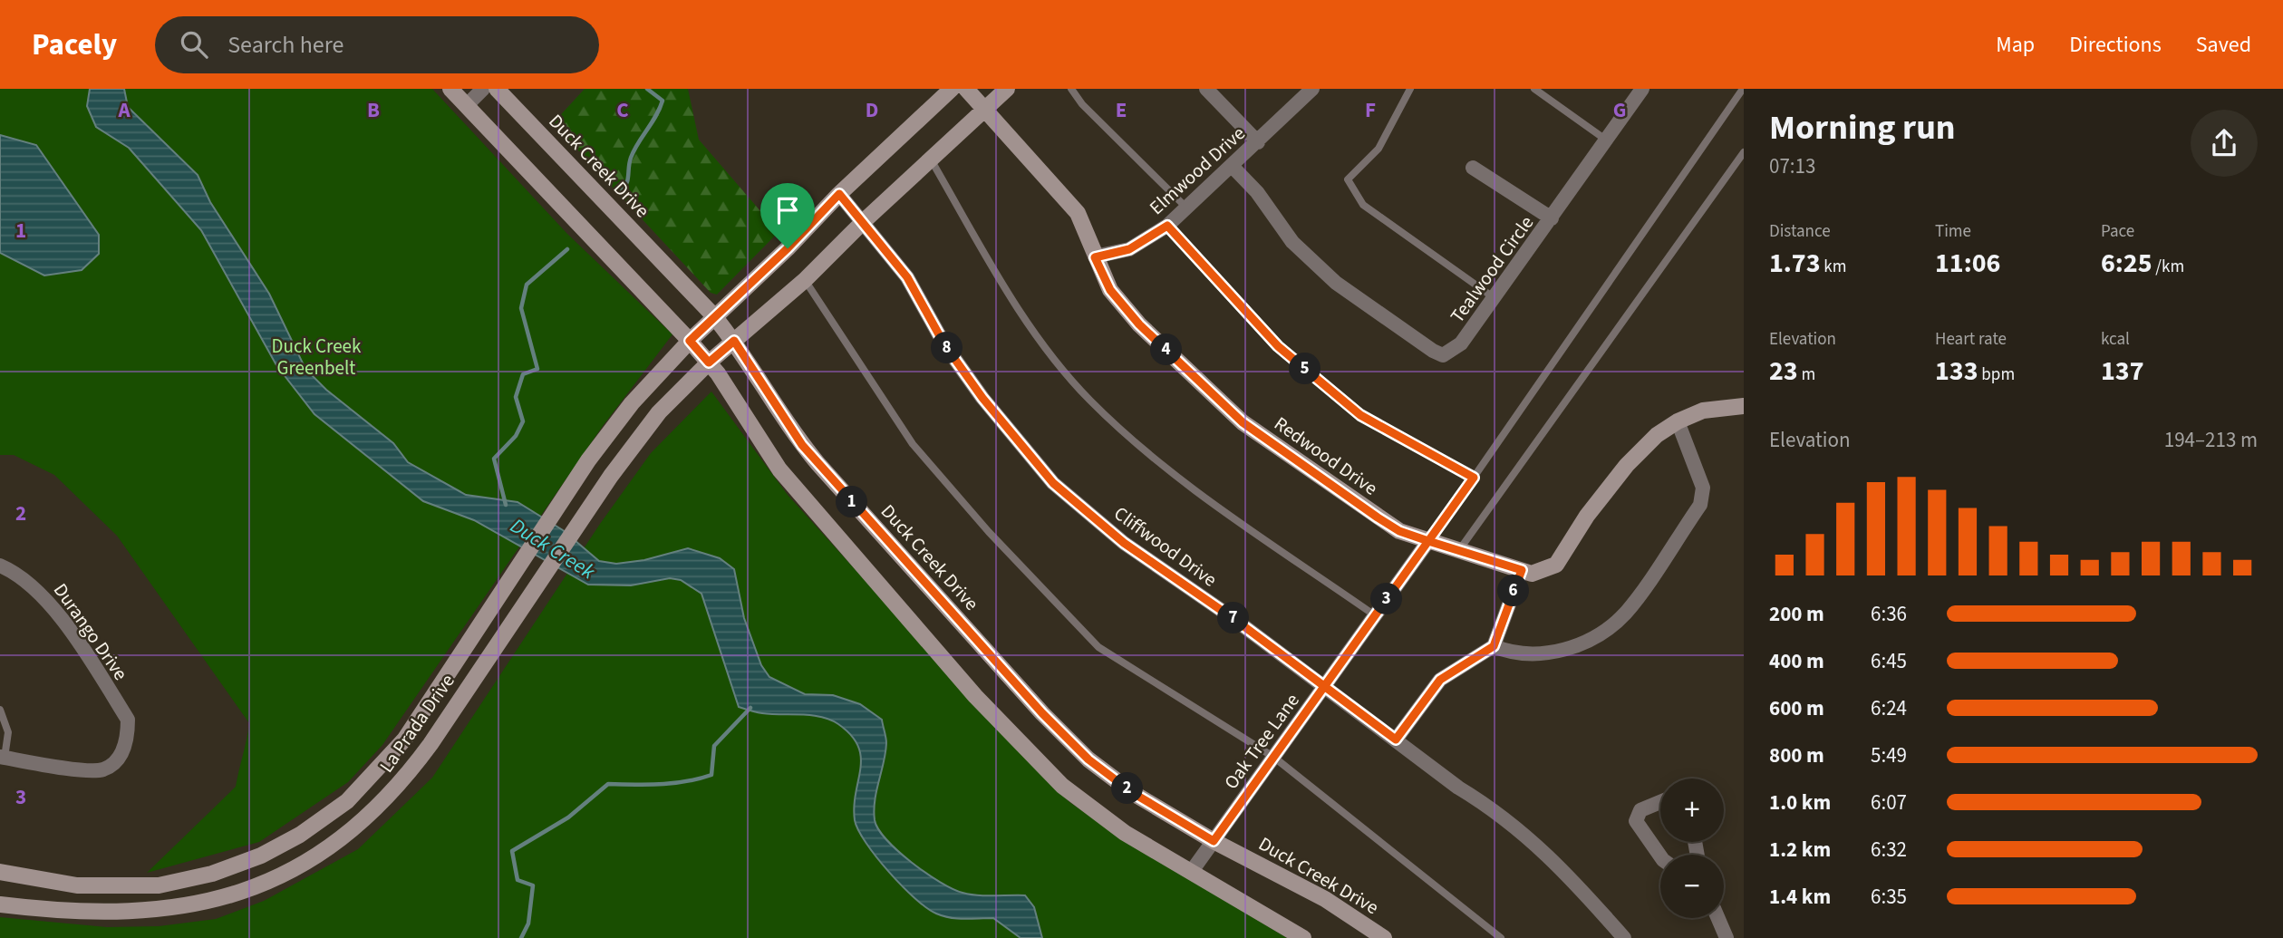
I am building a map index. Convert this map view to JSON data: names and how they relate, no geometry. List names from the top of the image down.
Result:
{
  "streets": {
    "main road": ["Duck Creek Drive", "Redwood Drive", "La Prada Drive"],
    "street": [
      "Elmwood Drive",
      "Tealwood Circle",
      "Cliffwood Drive",
      "Durango Drive",
      "Oak Tree Lane"
    ]
  },
  "crossings": [
    ["Duck Creek Drive", "La Prada Drive"],
    ["Duck Creek Drive", "Oak Tree Lane"],
    ["Elmwood Drive", "Tealwood Circle"],
    ["Elmwood Drive", "Redwood Drive"],
    ["Redwood Drive", "La Prada Drive"],
    ["Redwood Drive", "Oak Tree Lane"],
    ["Cliffwood Drive", "La Prada Drive"],
    ["Cliffwood Drive", "Oak Tree Lane"]
  ],
  "water": ["Duck Creek"],
  "parks": ["Duck Creek Greenbelt"],
  "page": {
    "header": "Pacely",
    "search": "Search here",
    "nav": ["Map", "Directions", "Saved"],
    "heading": ["Morning run", "07:13"],
    "stats": [
      ["Distance", "1.73 km"],
      ["Time", "11:06"],
      ["Pace", "6:25 /km"],
      ["Elevation", "23 m"],
      ["Heart rate", "133 bpm"],
      ["kcal", "137"]
    ],
    "pins": [
      "8",
      "4",
      "5",
      "1",
      "6",
      "3",
      "7",
      "2"
    ],
    "chart": ["Elevation", "194–213 m"],
    "list": [
      {
        "name": "200 m",
        "note": "6:36"
      },
      {
        "name": "400 m",
        "note": "6:45"
      },
      {
        "name": "600 m",
        "note": "6:24"
      },
      {
        "name": "800 m",
        "note": "5:49"
      },
      {
        "name": "1.0 km",
        "note": "6:07"
      },
      {
        "name": "1.2 km",
        "note": "6:32"
      },
      {
        "name": "1.4 km",
        "note": "6:35"
      }
    ],
    "map_buttons": ["+", "−"]
  },
  "grid": {
    "columns": [
      "A",
      "B",
      "C",
      "D",
      "E",
      "F",
      "G"
    ],
    "rows": ["1", "2", "3"]
  }
}
